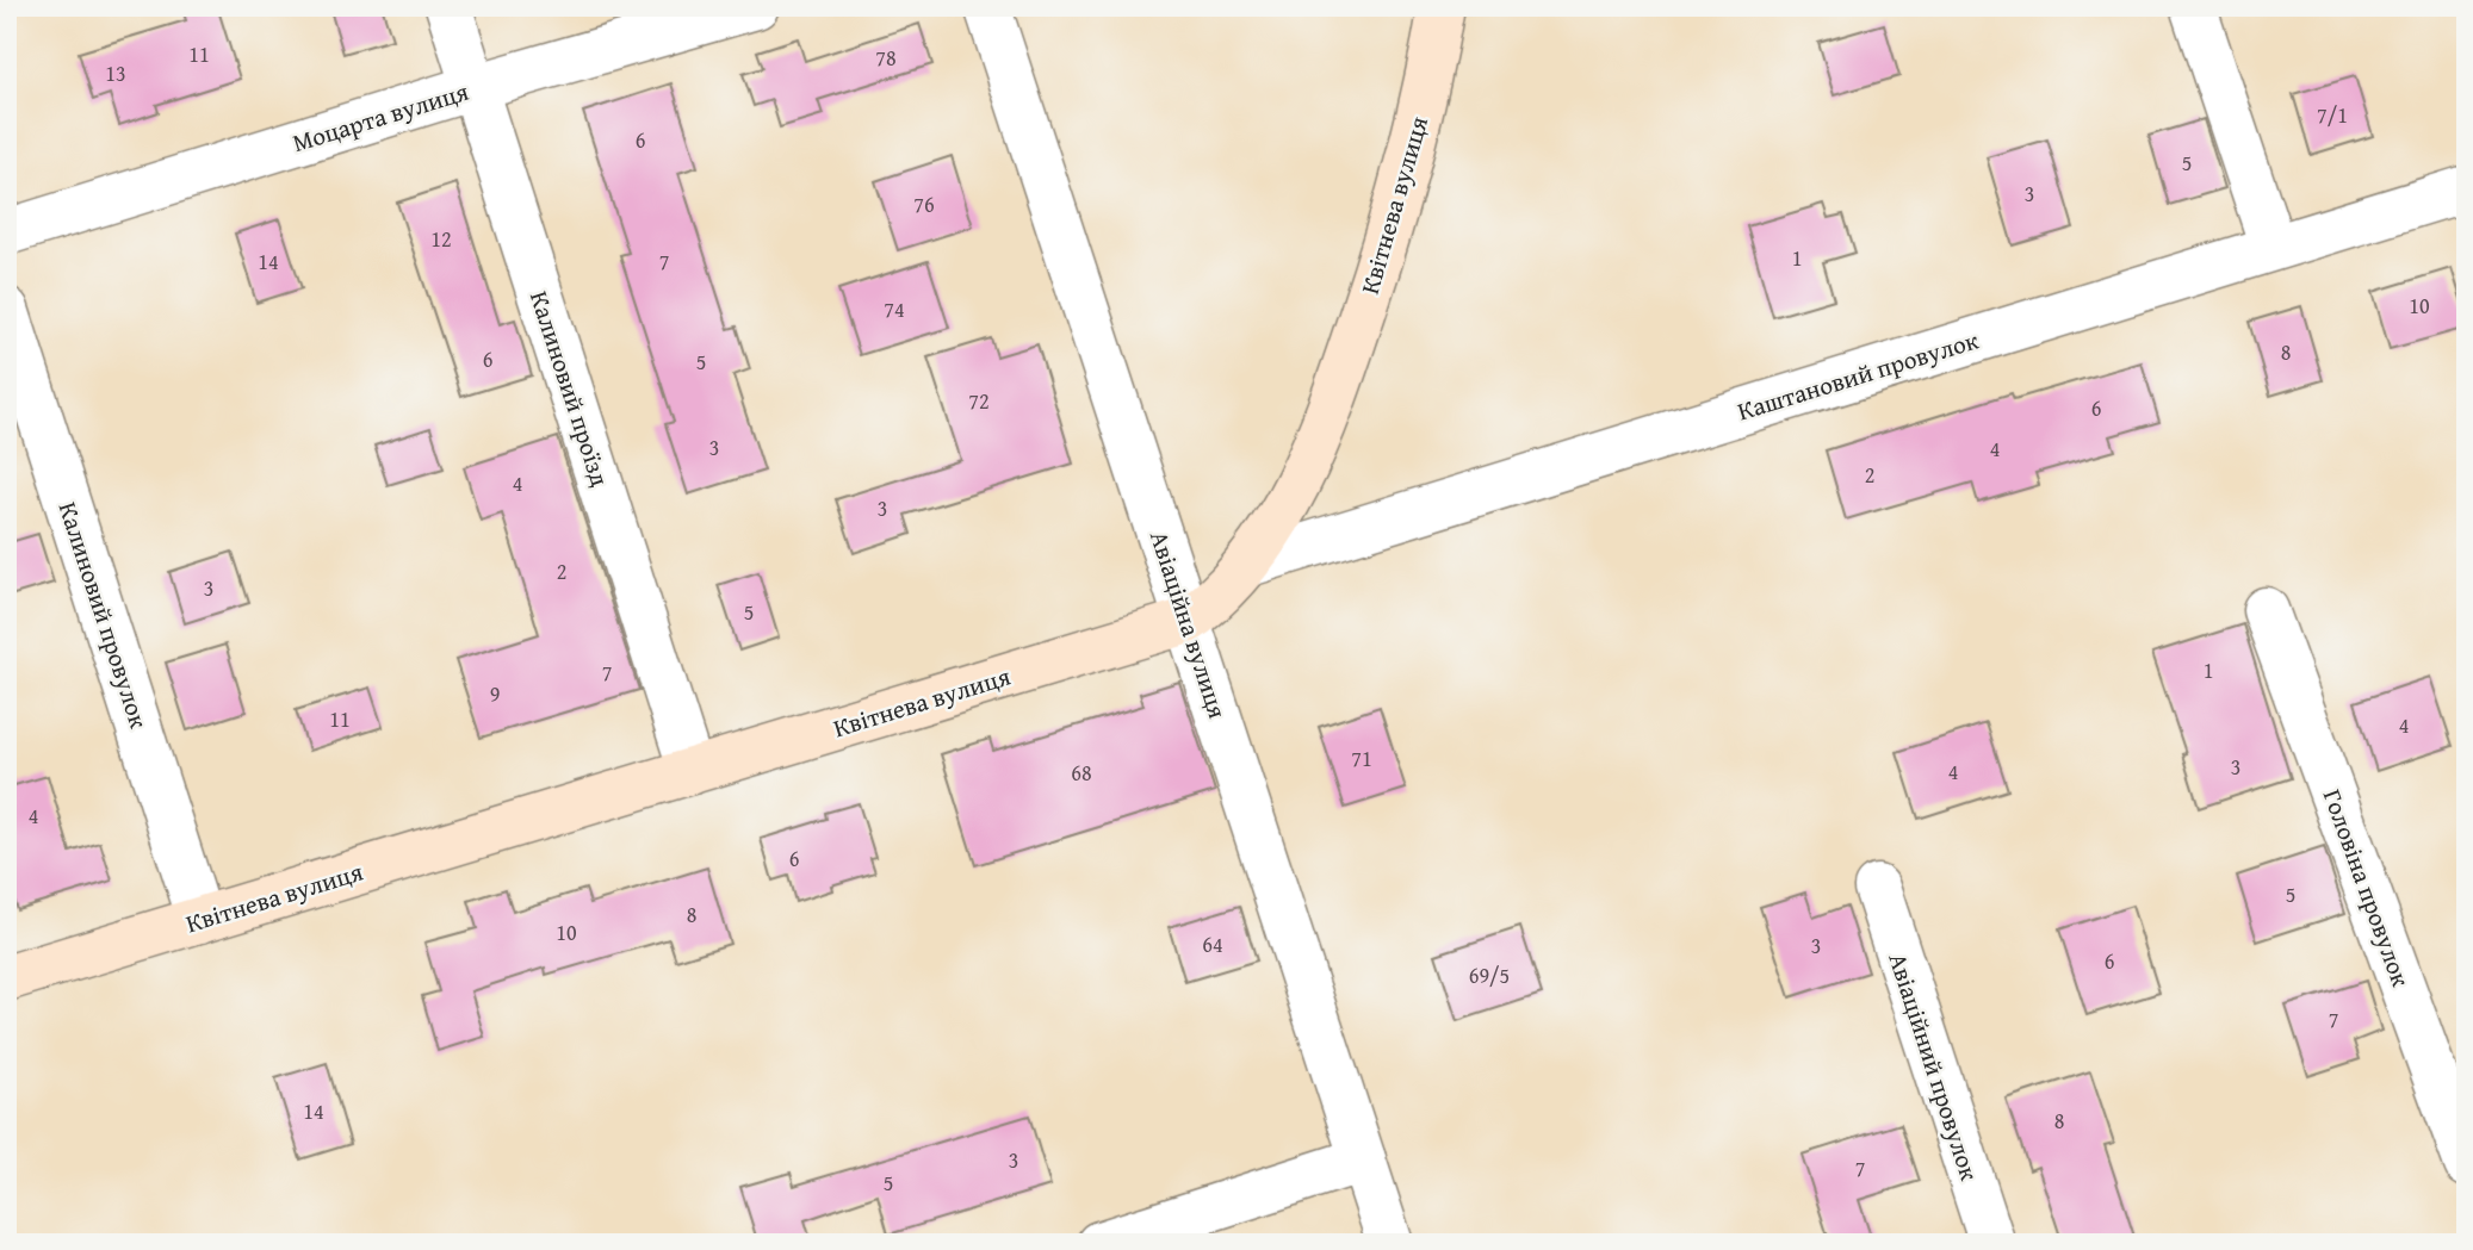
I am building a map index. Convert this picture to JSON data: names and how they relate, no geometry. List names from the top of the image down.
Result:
{
  "streets": {
    "main road": ["Квітнева вулиця"],
    "street": [
      "Моцарта вулиця",
      "Каштановий провулок",
      "Калиновий проїзд",
      "Калиновий провулок",
      "Авіаційна вулиця",
      "Головіна провулок",
      "Авіаційний провулок"
    ]
  },
  "crossings": [
    ["Моцарта вулиця", "Калиновий проїзд"],
    ["Квітнева вулиця", "Каштановий провулок"],
    ["Квітнева вулиця", "Калиновий проїзд"],
    ["Квітнева вулиця", "Калиновий провулок"],
    ["Квітнева вулиця", "Авіаційна вулиця"]
  ],
  "house_numbers": [
    "11",
    "78",
    "13",
    "7/1",
    "6",
    "5",
    "3",
    "76",
    "12",
    "1",
    "14",
    "7",
    "10",
    "74",
    "8",
    "6",
    "5",
    "72",
    "6",
    "3",
    "4",
    "2",
    "4",
    "3",
    "2",
    "3",
    "5",
    "1",
    "7",
    "9",
    "11",
    "4",
    "71",
    "3",
    "4",
    "68",
    "4",
    "6",
    "5",
    "8",
    "10",
    "64",
    "3",
    "6",
    "69/5",
    "7",
    "14",
    "8",
    "3",
    "7",
    "5"
  ]
}
